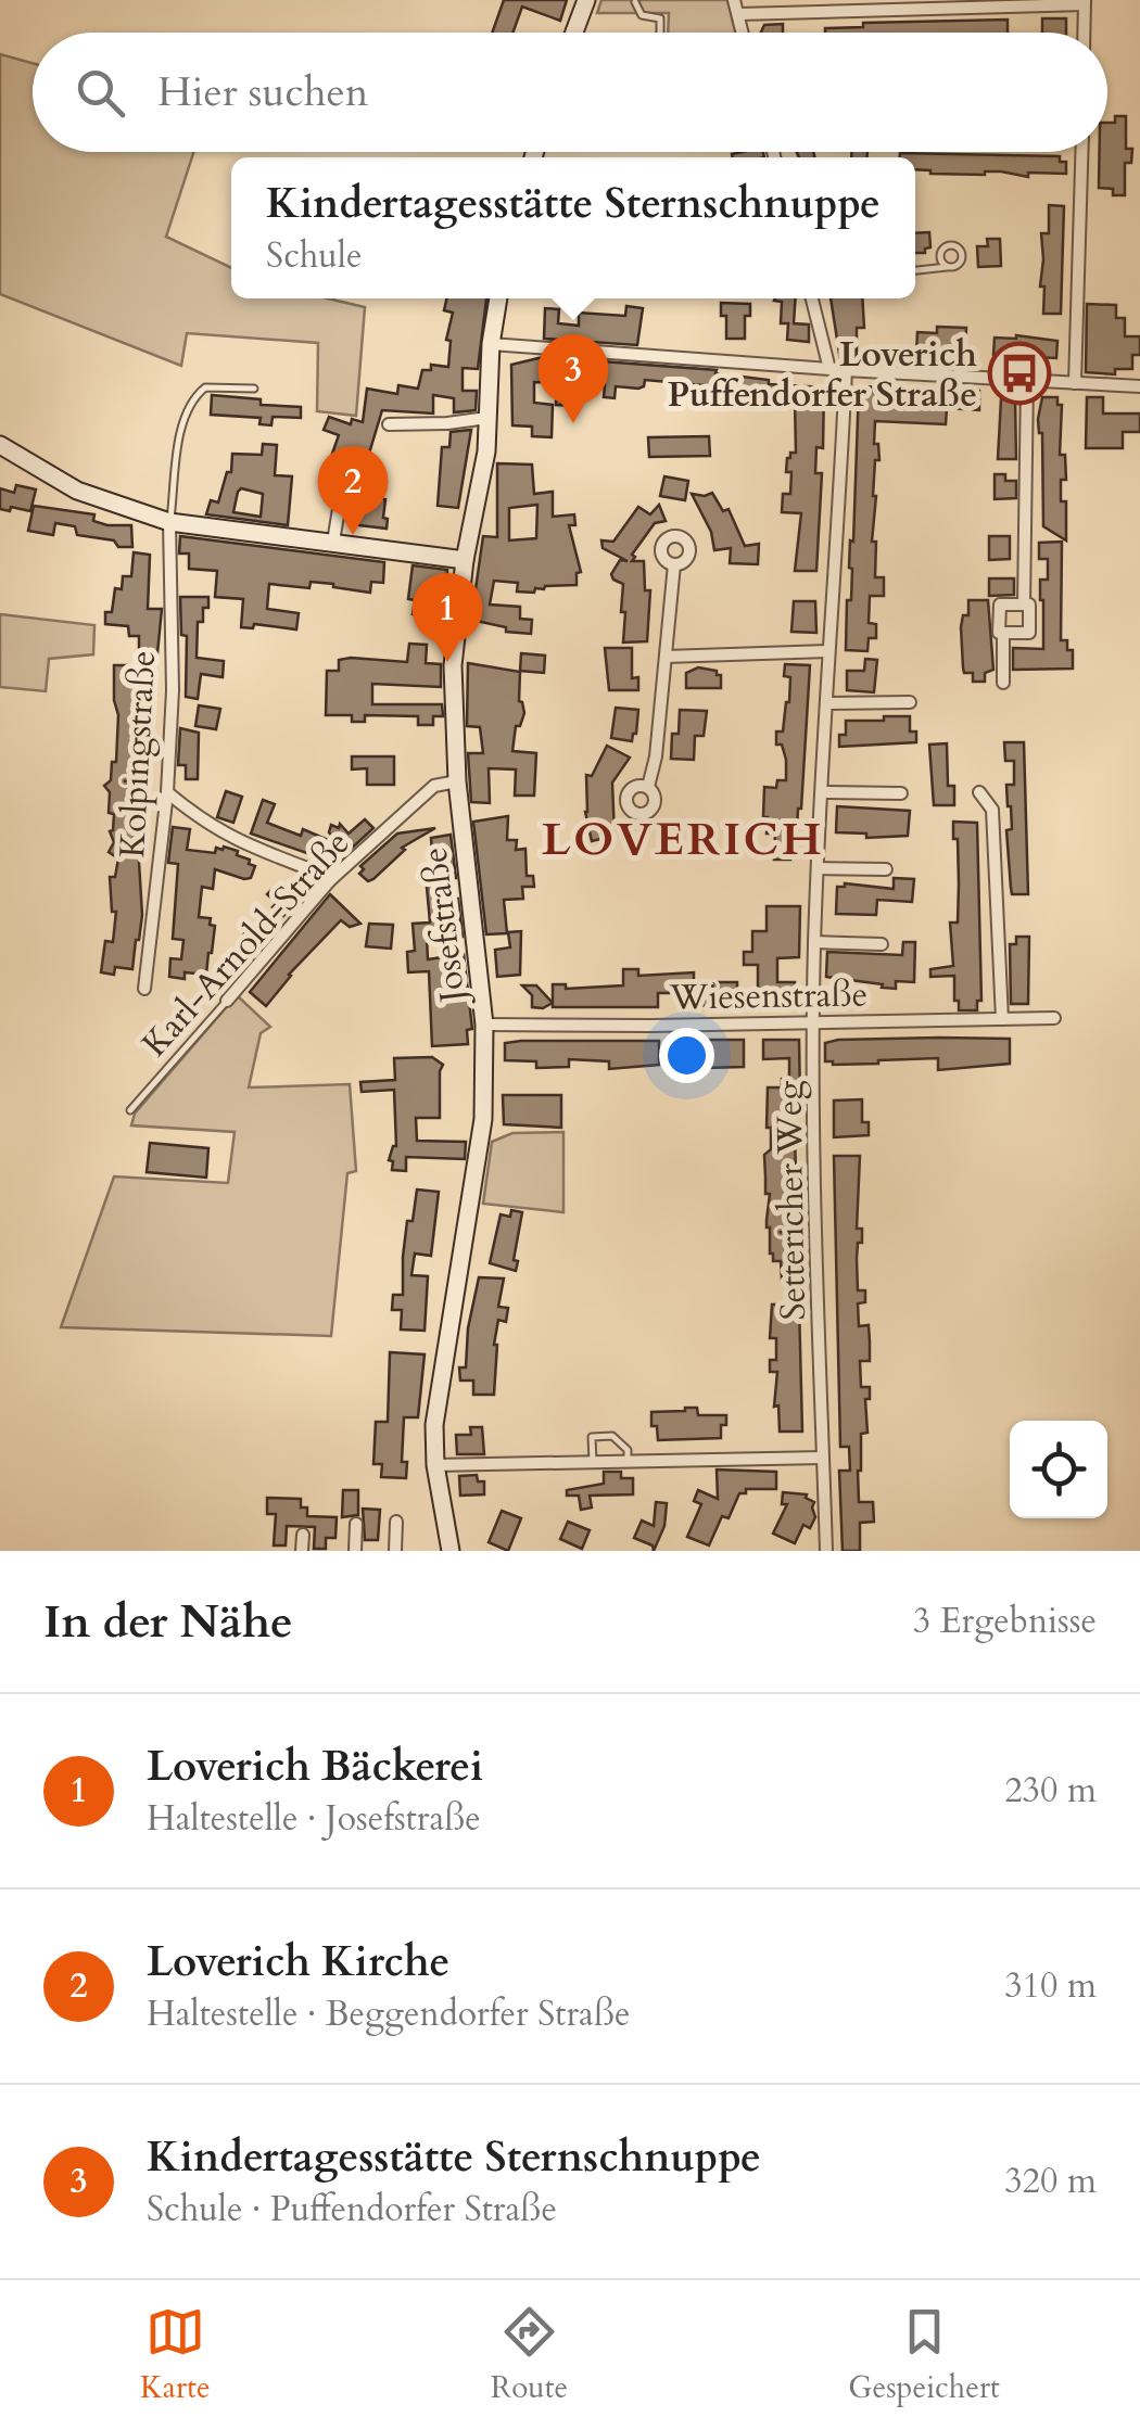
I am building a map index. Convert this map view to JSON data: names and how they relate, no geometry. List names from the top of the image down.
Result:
{
  "streets": {
    "street": [
      "Kolpingstraße",
      "Josefstraße",
      "Karl-Arnold-Straße",
      "Wiesenstraße",
      "Settericher Weg"
    ]
  },
  "crossings": [
    ["Josefstraße", "Karl-Arnold-Straße"],
    ["Josefstraße", "Wiesenstraße"],
    ["Wiesenstraße", "Settericher Weg"]
  ],
  "districts": ["LOVERICH"],
  "places": {
    "bus stop": ["Loverich Puffendorfer Straße"]
  },
  "page": {
    "search": "Hier suchen",
    "popup": ["Kindertagesstätte Sternschnuppe", "Schule"],
    "pins": ["3", "2", "1"],
    "heading": ["In der Nähe", "3 Ergebnisse"],
    "list": [
      {
        "mark": "1",
        "name": "Loverich Bäckerei",
        "note": "Haltestelle · Josefstraße",
        "value": "230 m"
      },
      {
        "mark": "2",
        "name": "Loverich Kirche",
        "note": "Haltestelle · Beggendorfer Straße",
        "value": "310 m"
      },
      {
        "mark": "3",
        "name": "Kindertagesstätte Sternschnuppe",
        "note": "Schule · Puffendorfer Straße",
        "value": "320 m"
      }
    ],
    "nav": ["Karte", "Route", "Gespeichert"]
  }
}
